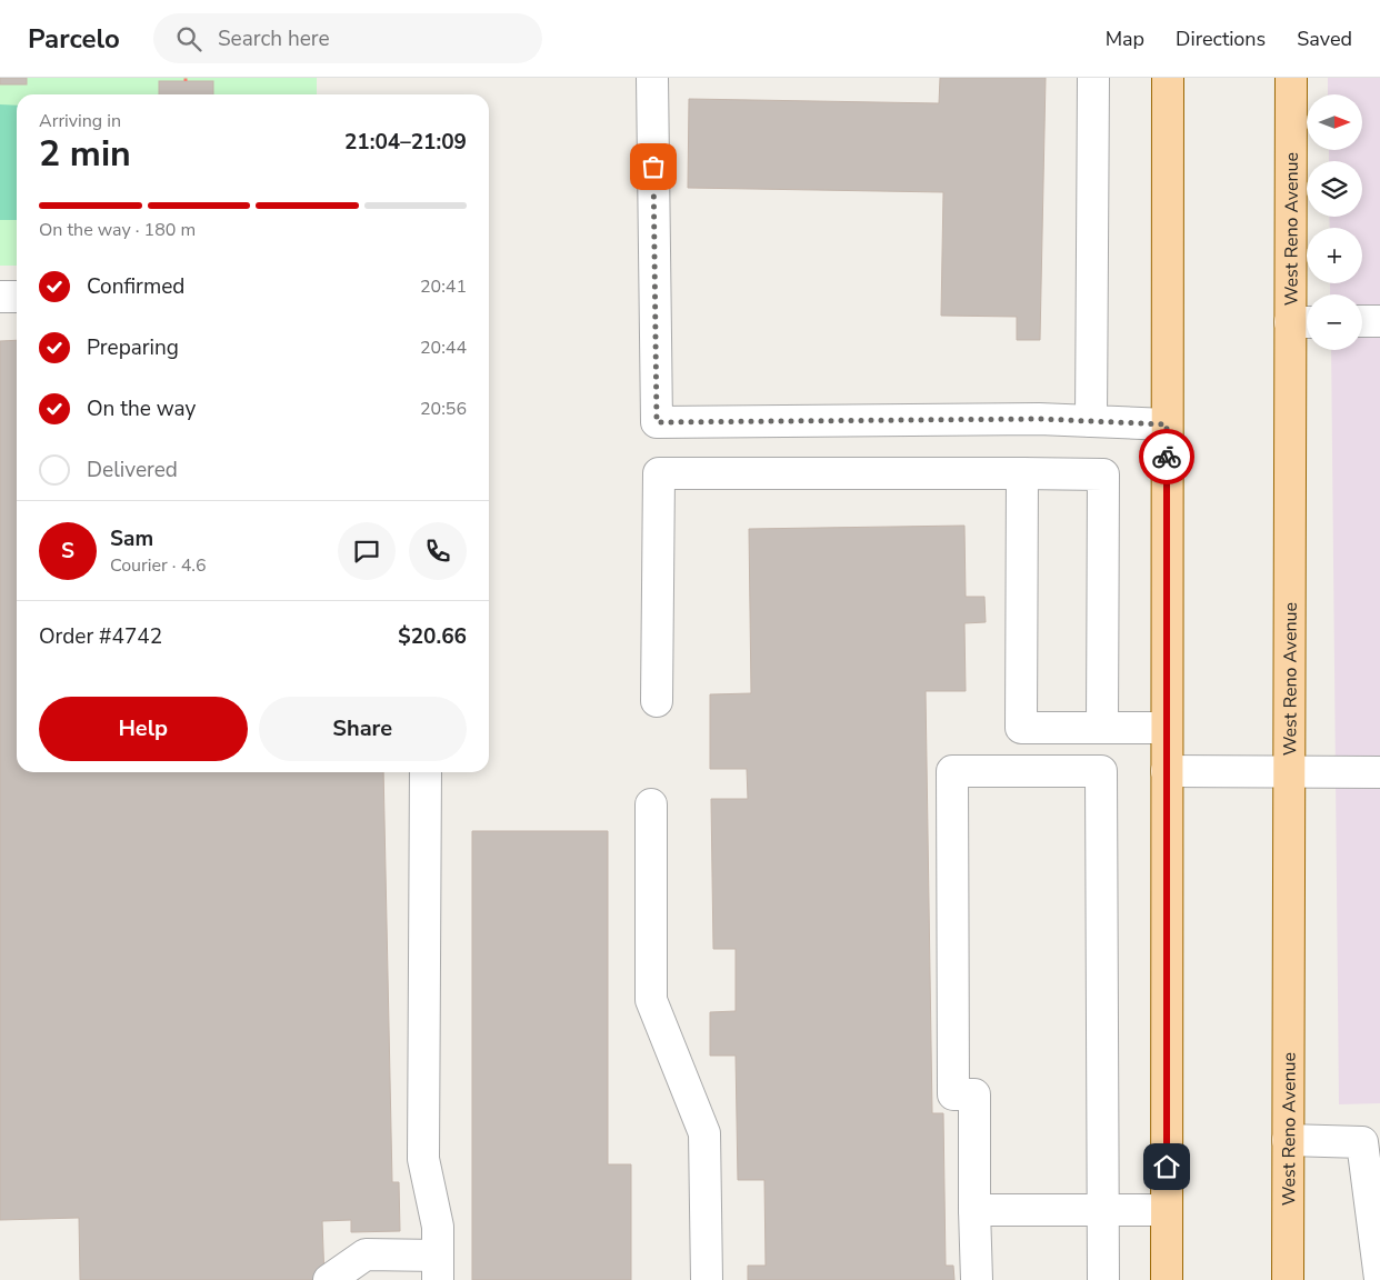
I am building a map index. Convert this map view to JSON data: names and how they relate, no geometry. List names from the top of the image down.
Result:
{
  "streets": {
    "main road": ["West Reno Avenue"]
  },
  "north": "right",
  "page": {
    "header": "Parcelo",
    "search": "Search here",
    "nav": ["Map", "Directions", "Saved"],
    "map_buttons": ["+", "−"],
    "heading": ["2 min", "Arriving in", "21:04–21:09"],
    "panel": [
      "Sam",
      "Courier · 4.6",
      "Order #4742",
      "$20.66"
    ],
    "bar": "On the way · 180 m",
    "list": [
      ["Confirmed", "20:41"],
      ["Preparing", "20:44"],
      ["On the way", "20:56"],
      "Delivered"
    ],
    "round": "S",
    "buttons": ["Help", "Share"]
  }
}
